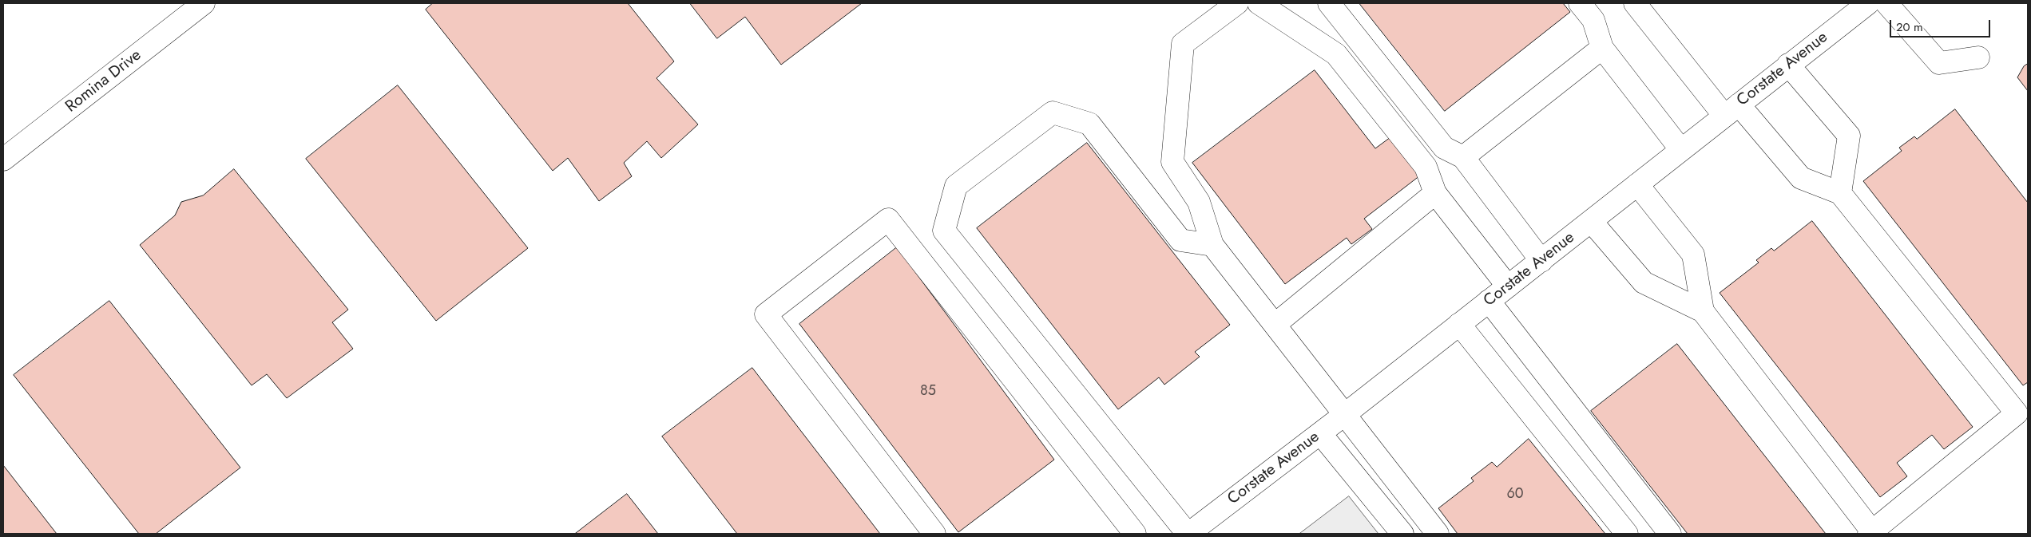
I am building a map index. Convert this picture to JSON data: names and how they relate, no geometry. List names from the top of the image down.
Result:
{
  "streets": {
    "street": ["Corstate Avenue", "Romina Drive"]
  },
  "house_numbers": ["85", "60"],
  "scale_bar": "20 m"
}
